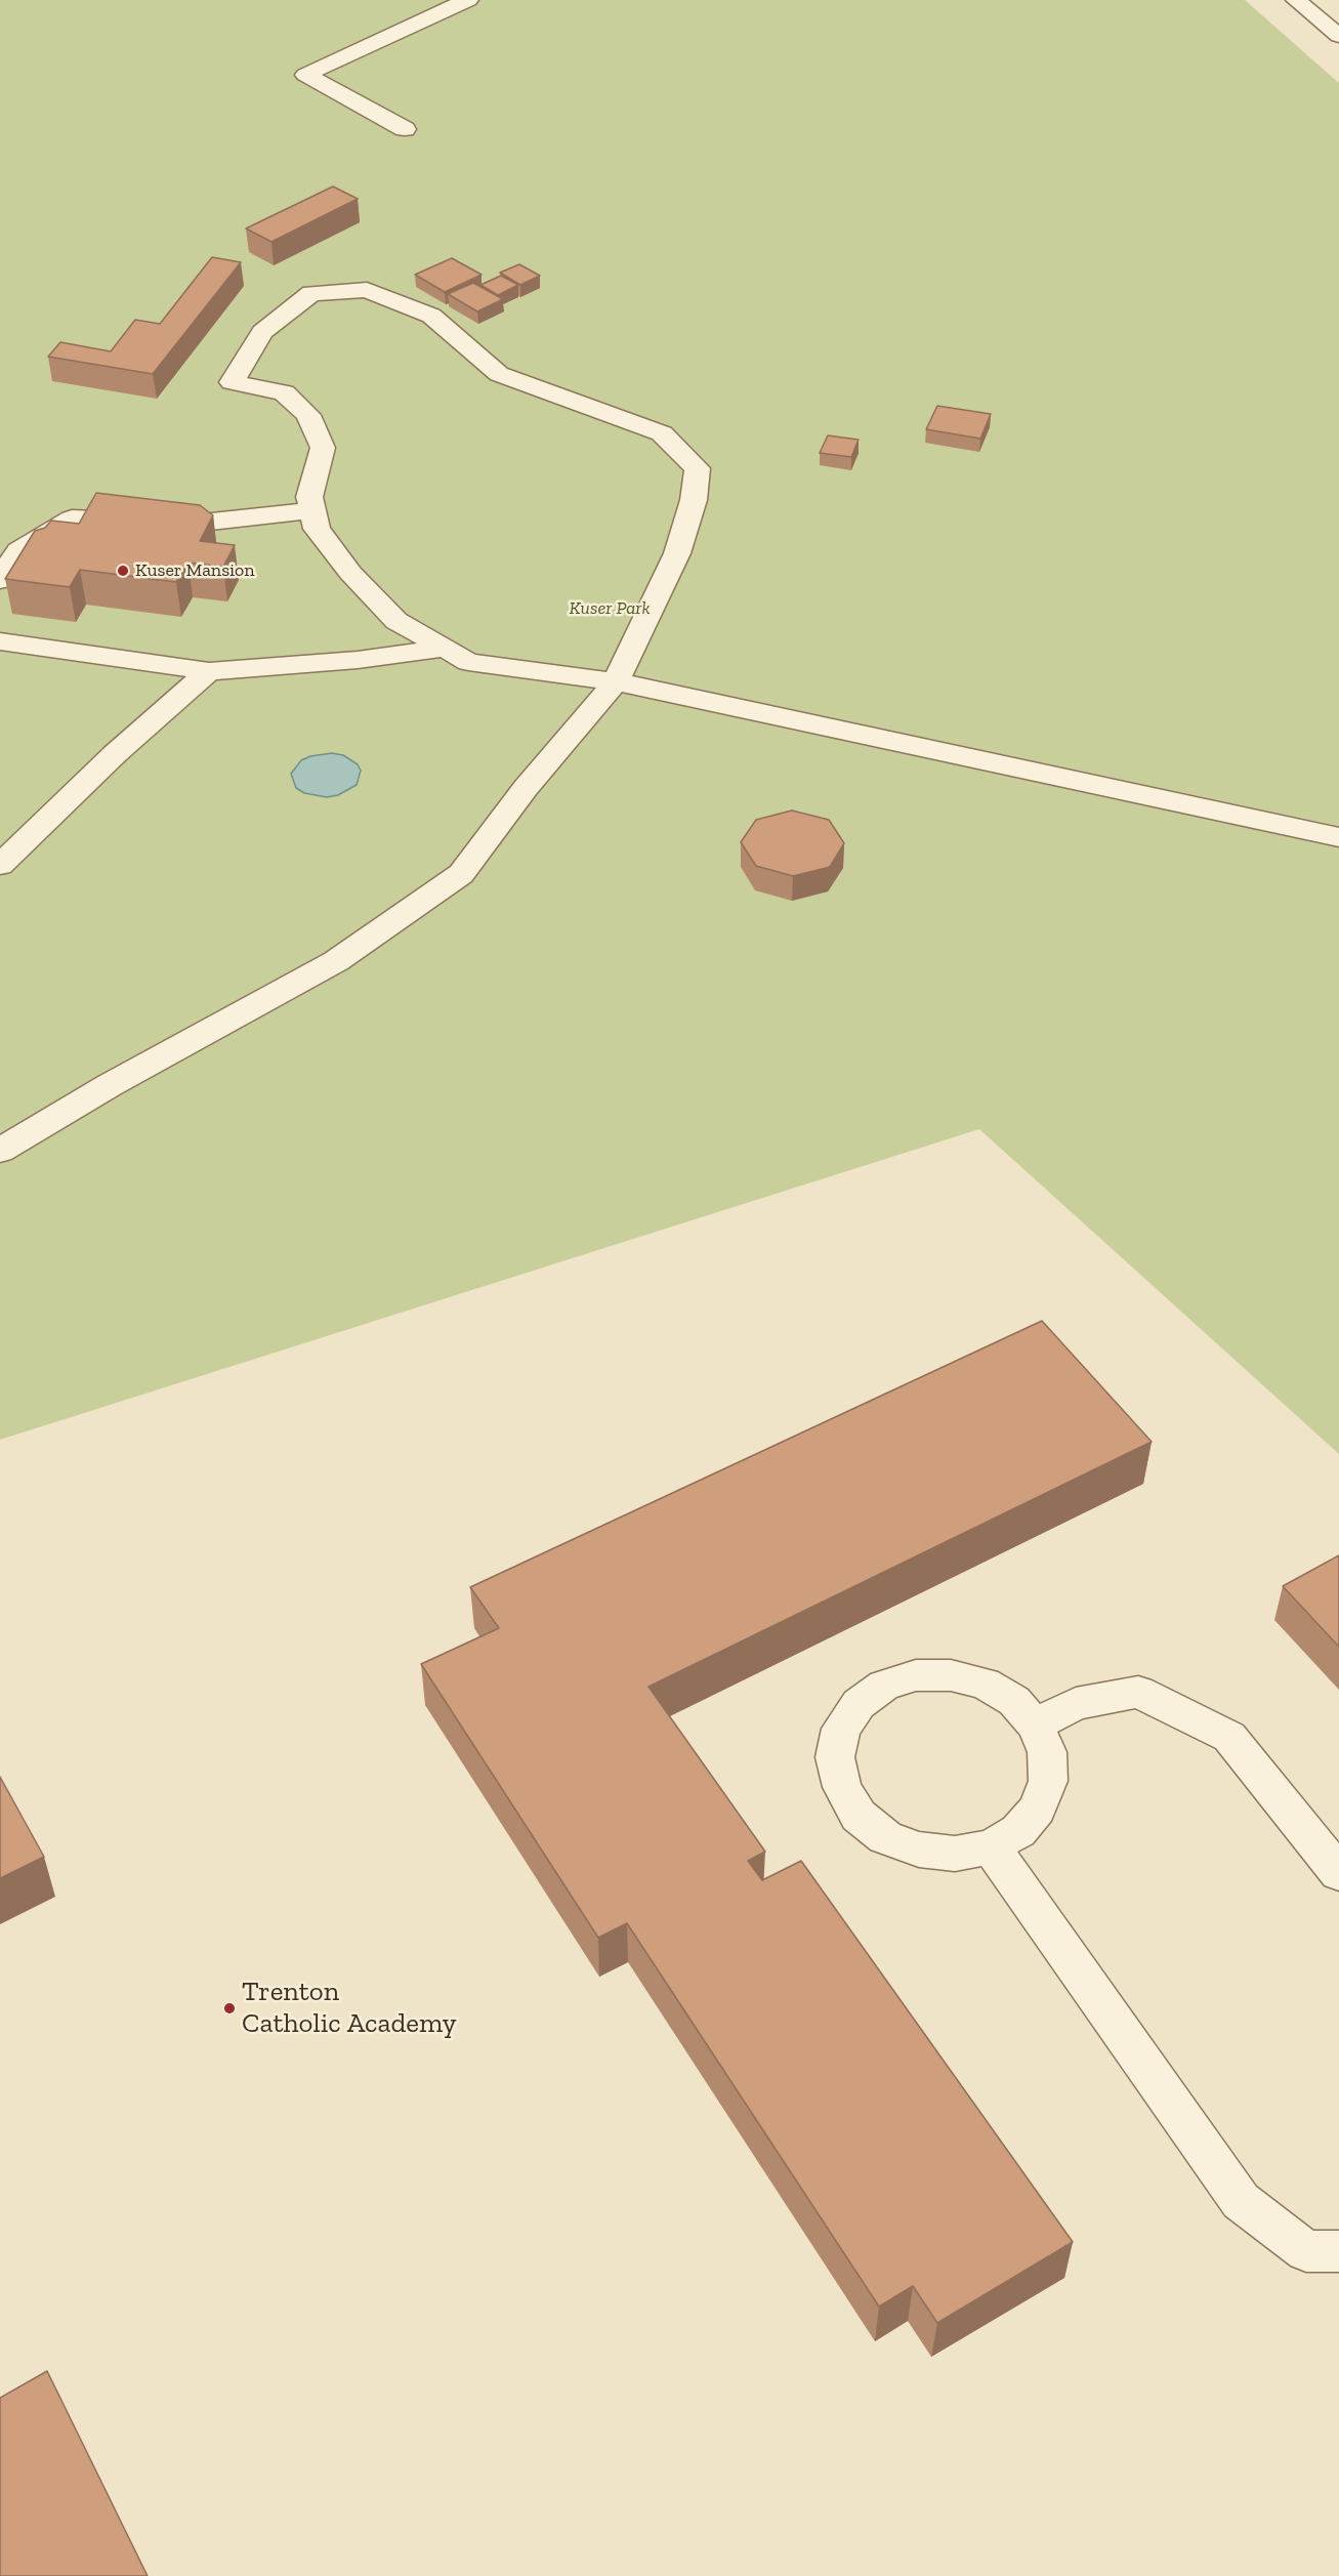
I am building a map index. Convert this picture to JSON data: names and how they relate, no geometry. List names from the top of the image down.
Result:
{
  "parks": ["Kuser Park"],
  "places": ["Kuser Mansion", "Trenton Catholic Academy"]
}
